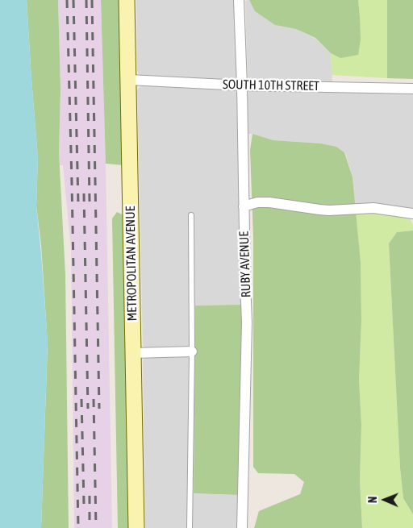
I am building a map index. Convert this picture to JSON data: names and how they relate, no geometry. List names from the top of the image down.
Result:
{
  "streets": {
    "main road": ["METROPOLITAN AVENUE"],
    "street": ["SOUTH 10TH STREET", "RUBY AVENUE"]
  },
  "crossings": [
    ["SOUTH 10TH STREET", "METROPOLITAN AVENUE"],
    ["SOUTH 10TH STREET", "RUBY AVENUE"]
  ],
  "north": "left"
}
